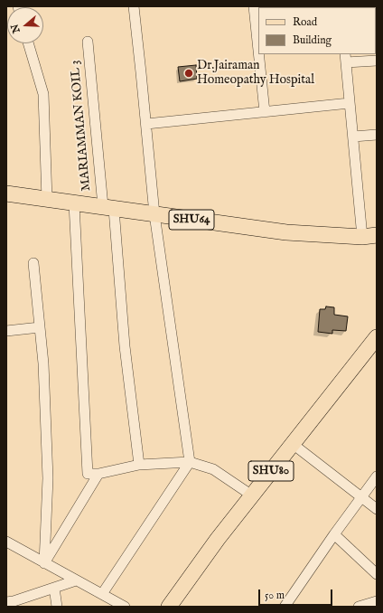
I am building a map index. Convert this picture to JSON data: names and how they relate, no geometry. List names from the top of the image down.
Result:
{
  "streets": {
    "main road": ["SHU64", "SHU80"],
    "street": ["MARIAMMAN KOIL 3"]
  },
  "crossings": [
    ["MARIAMMAN KOIL 3", "SHU64"]
  ],
  "places": ["Dr.Jairaman Homeopathy Hospital"],
  "legend": ["Road", "Building"],
  "scale_bar": "50 m",
  "north": "left"
}
